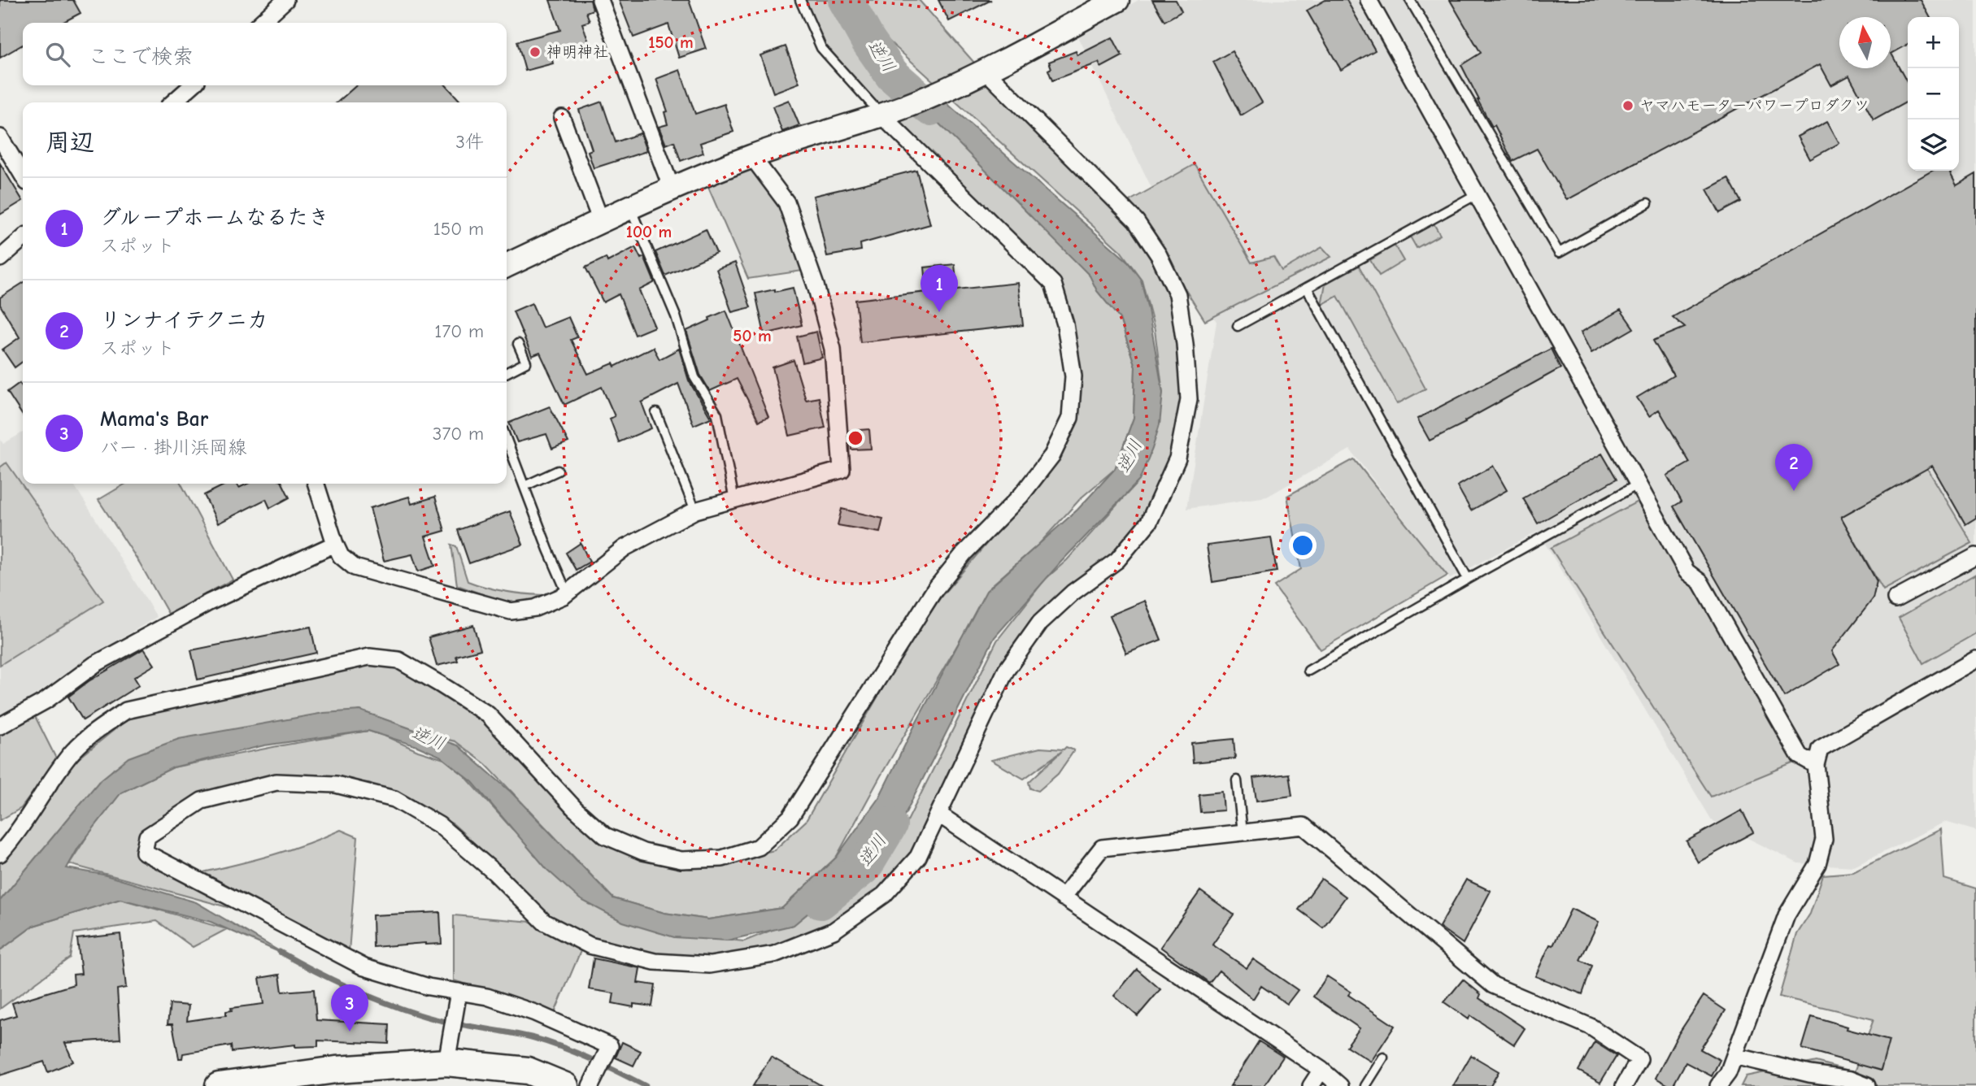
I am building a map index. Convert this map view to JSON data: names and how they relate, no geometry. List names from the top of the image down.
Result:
{
  "water": ["逆川"],
  "places": ["神明神社", "ヤマハモーターパワープロダクツ"],
  "north": "top",
  "page": {
    "map_buttons": ["+", "−"],
    "search": "ここで検索",
    "heading": ["周辺", "3件"],
    "list": [
      {
        "mark": "1",
        "name": "グループホームなるたき",
        "note": "スポット",
        "value": "150 m"
      },
      {
        "mark": "2",
        "name": "リンナイテクニカ",
        "note": "スポット",
        "value": "170 m"
      },
      {
        "mark": "3",
        "name": "Mama's Bar",
        "note": "バー · 掛川浜岡線",
        "value": "370 m"
      }
    ],
    "pins": ["1", "2", "3"]
  },
  "rings": ["150 m", "100 m", "50 m"]
}
